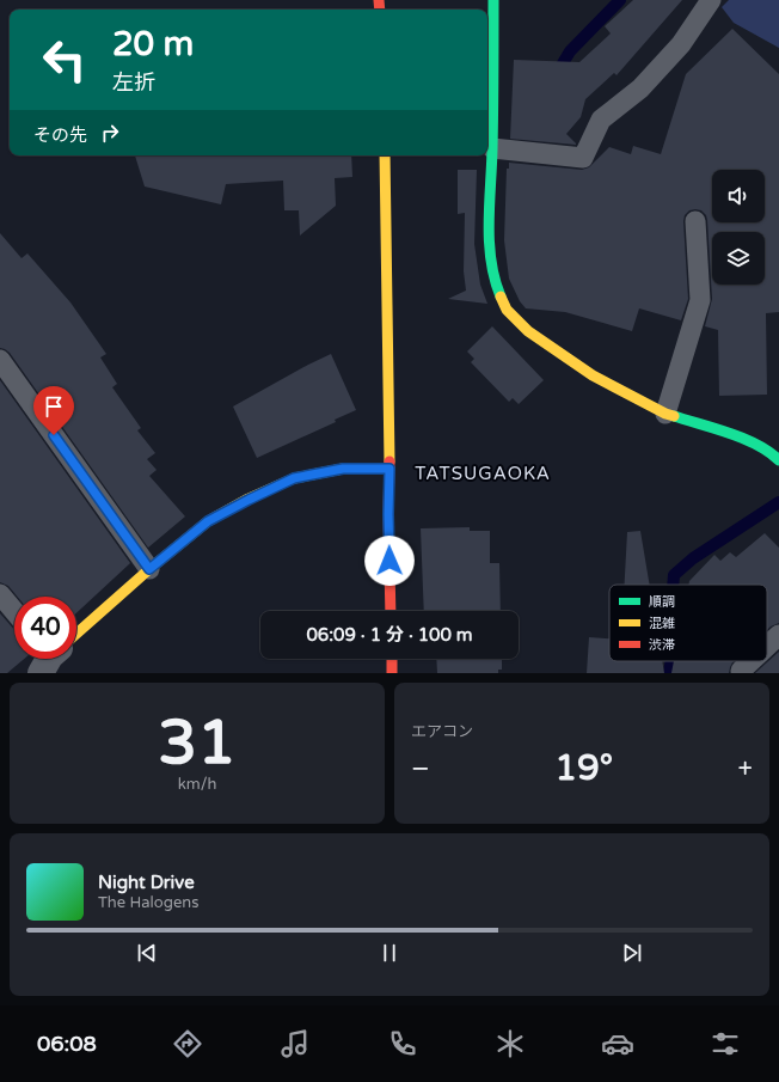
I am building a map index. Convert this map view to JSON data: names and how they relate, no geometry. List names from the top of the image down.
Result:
{
  "districts": ["TATSUGAOKA"],
  "legend": ["順調", "混雑", "渋滞"],
  "page": {
    "turn": ["20 m", "左折"],
    "then": "その先",
    "limit": "40",
    "trip": "06:09 · 1 分 · 100 m",
    "tile": [
      ["31", "km/h"],
      "エアコン"
    ],
    "heat": ["−", "19°", "+"],
    "song": ["Night Drive", "The Halogens"],
    "tabs": "06:08"
  }
}
